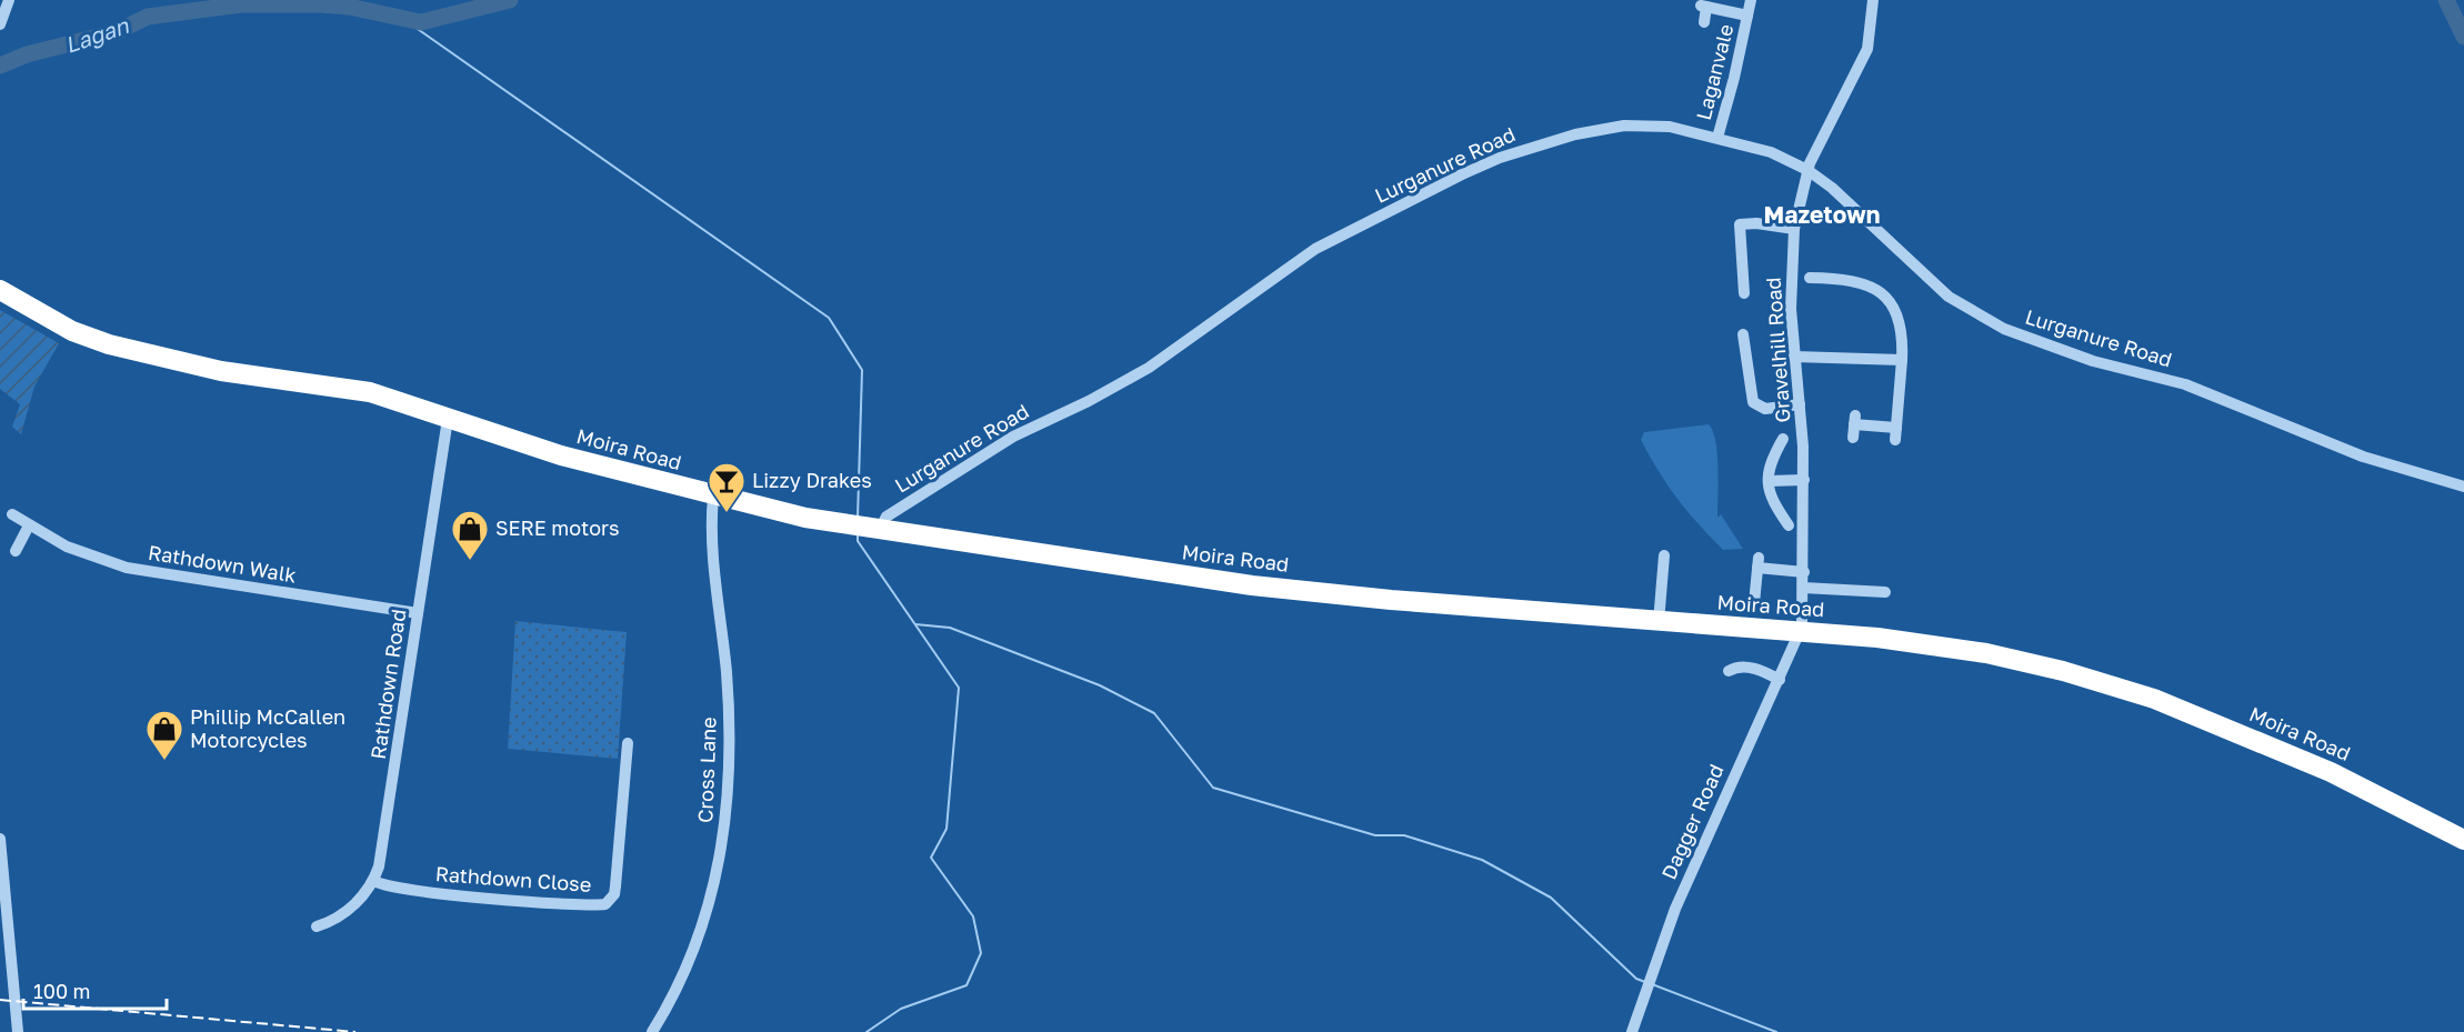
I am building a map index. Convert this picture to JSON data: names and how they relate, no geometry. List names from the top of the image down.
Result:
{
  "streets": {
    "highway": ["Moira Road"],
    "street": [
      "Laganvale",
      "Lurganure Road",
      "Gravelhill Road",
      "Rathdown Walk",
      "Rathdown Road",
      "Cross Lane",
      "Dagger Road",
      "Rathdown Close"
    ]
  },
  "crossings": [
    ["Laganvale", "Lurganure Road"],
    ["Lurganure Road", "Gravelhill Road"],
    ["Lurganure Road", "Moira Road"],
    ["Gravelhill Road", "Moira Road"],
    ["Gravelhill Road", "Dagger Road"],
    ["Moira Road", "Rathdown Road"],
    ["Moira Road", "Cross Lane"],
    ["Moira Road", "Dagger Road"],
    ["Rathdown Walk", "Rathdown Road"],
    ["Rathdown Road", "Rathdown Close"]
  ],
  "districts": ["Mazetown"],
  "water": ["Lagan"],
  "places": {
    "bar": ["Lizzy Drakes"],
    "shop": ["SERE motors", "Phillip McCallen Motorcycles"]
  },
  "scale_bar": "100 m"
}
